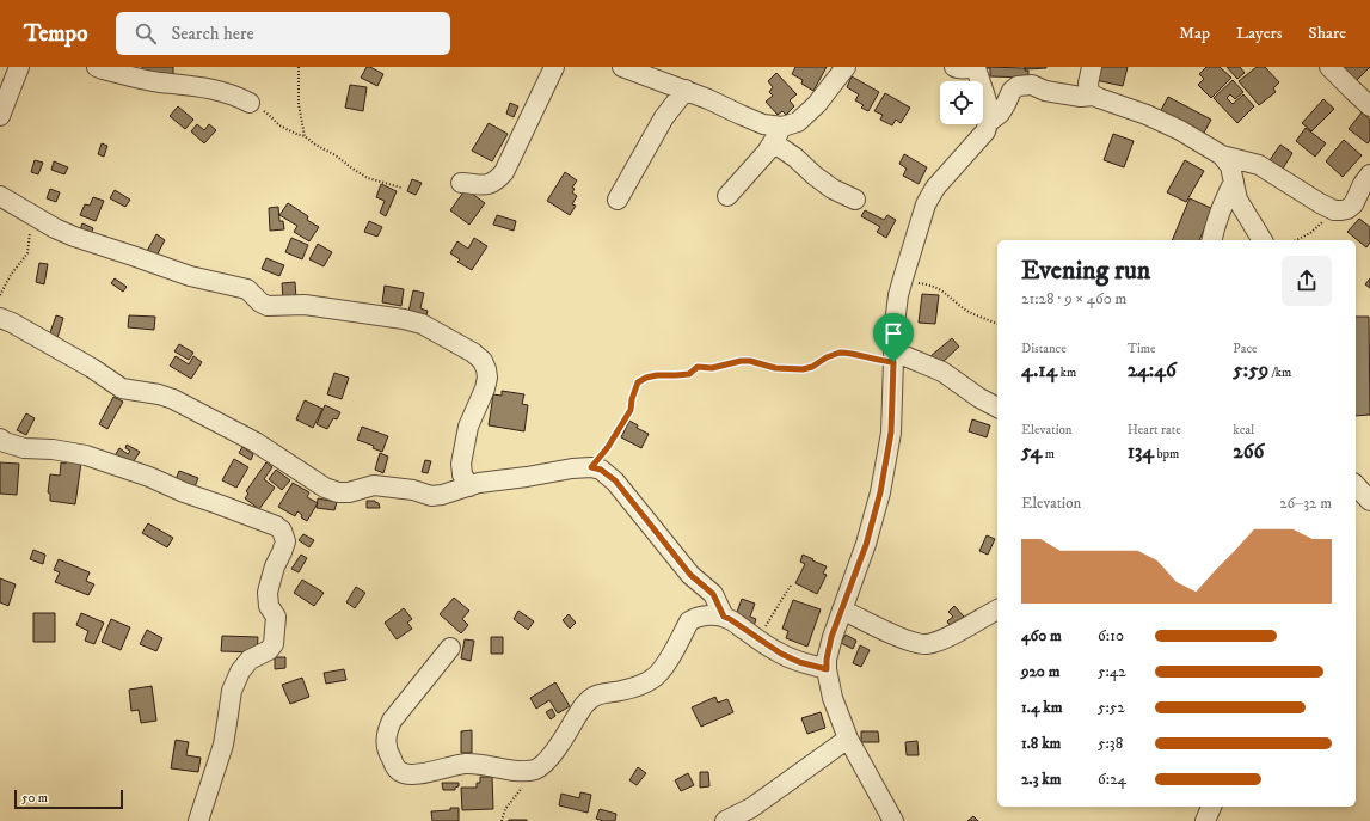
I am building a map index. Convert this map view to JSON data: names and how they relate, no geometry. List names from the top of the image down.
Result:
{
  "scale_bar": "50 m",
  "page": {
    "header": "Tempo",
    "search": "Search here",
    "nav": ["Map", "Layers", "Share"],
    "heading": ["Evening run", "21:28 · 9 × 460 m"],
    "stats": [
      ["Distance", "4.14 km"],
      ["Time", "24:46"],
      ["Pace", "5:59 /km"],
      ["Elevation", "54 m"],
      ["Heart rate", "134 bpm"],
      ["kcal", "266"]
    ],
    "chart": ["Elevation", "26–32 m"],
    "list": [
      {
        "name": "460 m",
        "note": "6:10"
      },
      {
        "name": "920 m",
        "note": "5:42"
      },
      {
        "name": "1.4 km",
        "note": "5:52"
      },
      {
        "name": "1.8 km",
        "note": "5:38"
      },
      {
        "name": "2.3 km",
        "note": "6:24"
      }
    ],
    "scale": "50 m"
  }
}
